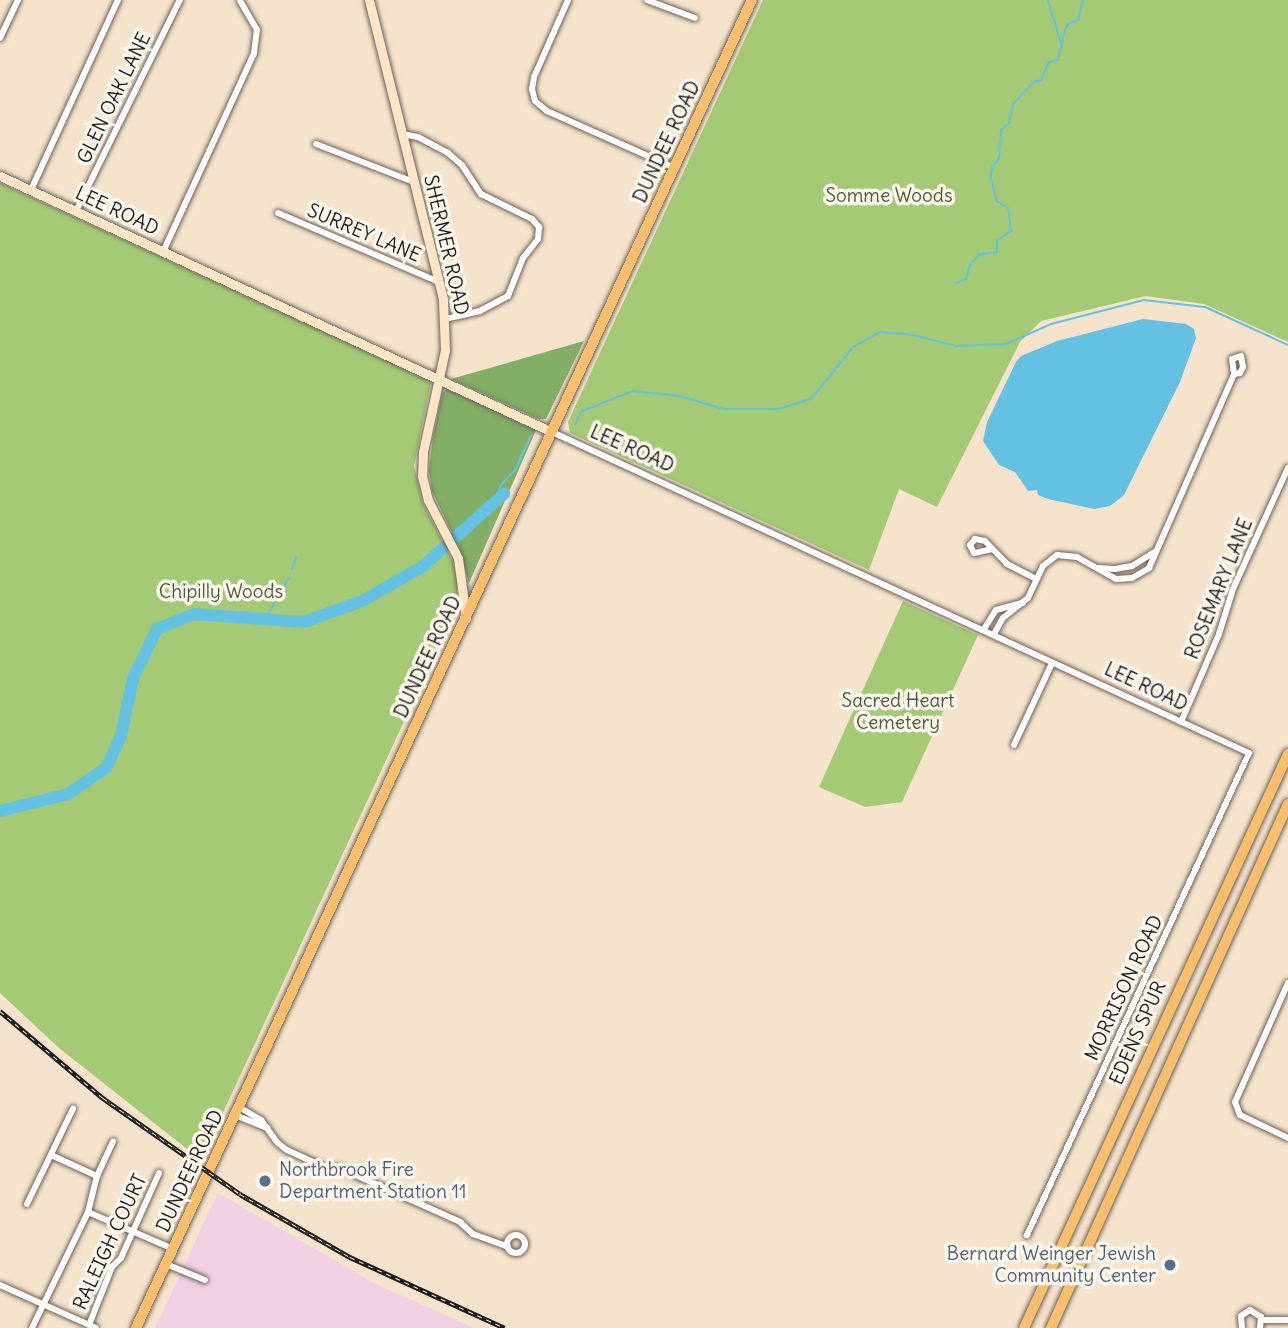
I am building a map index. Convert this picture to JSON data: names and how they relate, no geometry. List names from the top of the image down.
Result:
{
  "streets": {
    "highway": ["EDENS SPUR"],
    "main road": ["DUNDEE ROAD", "LEE ROAD", "SHERMER ROAD"],
    "street": [
      "GLEN OAK LANE",
      "SURREY LANE",
      "ROSEMARY LANE",
      "MORRISON ROAD",
      "RALEIGH COURT"
    ]
  },
  "crossings": [
    ["GLEN OAK LANE", "LEE ROAD"],
    ["DUNDEE ROAD", "LEE ROAD"],
    ["DUNDEE ROAD", "SHERMER ROAD"],
    ["LEE ROAD", "SHERMER ROAD"],
    ["LEE ROAD", "ROSEMARY LANE"],
    ["LEE ROAD", "MORRISON ROAD"],
    ["SURREY LANE", "SHERMER ROAD"]
  ],
  "parks": ["Somme Woods", "Chipilly Woods", "Sacred Heart Cemetery"],
  "places": ["Northbrook Fire Department Station 11", "Bernard Weinger Jewish Community Center"]
}
